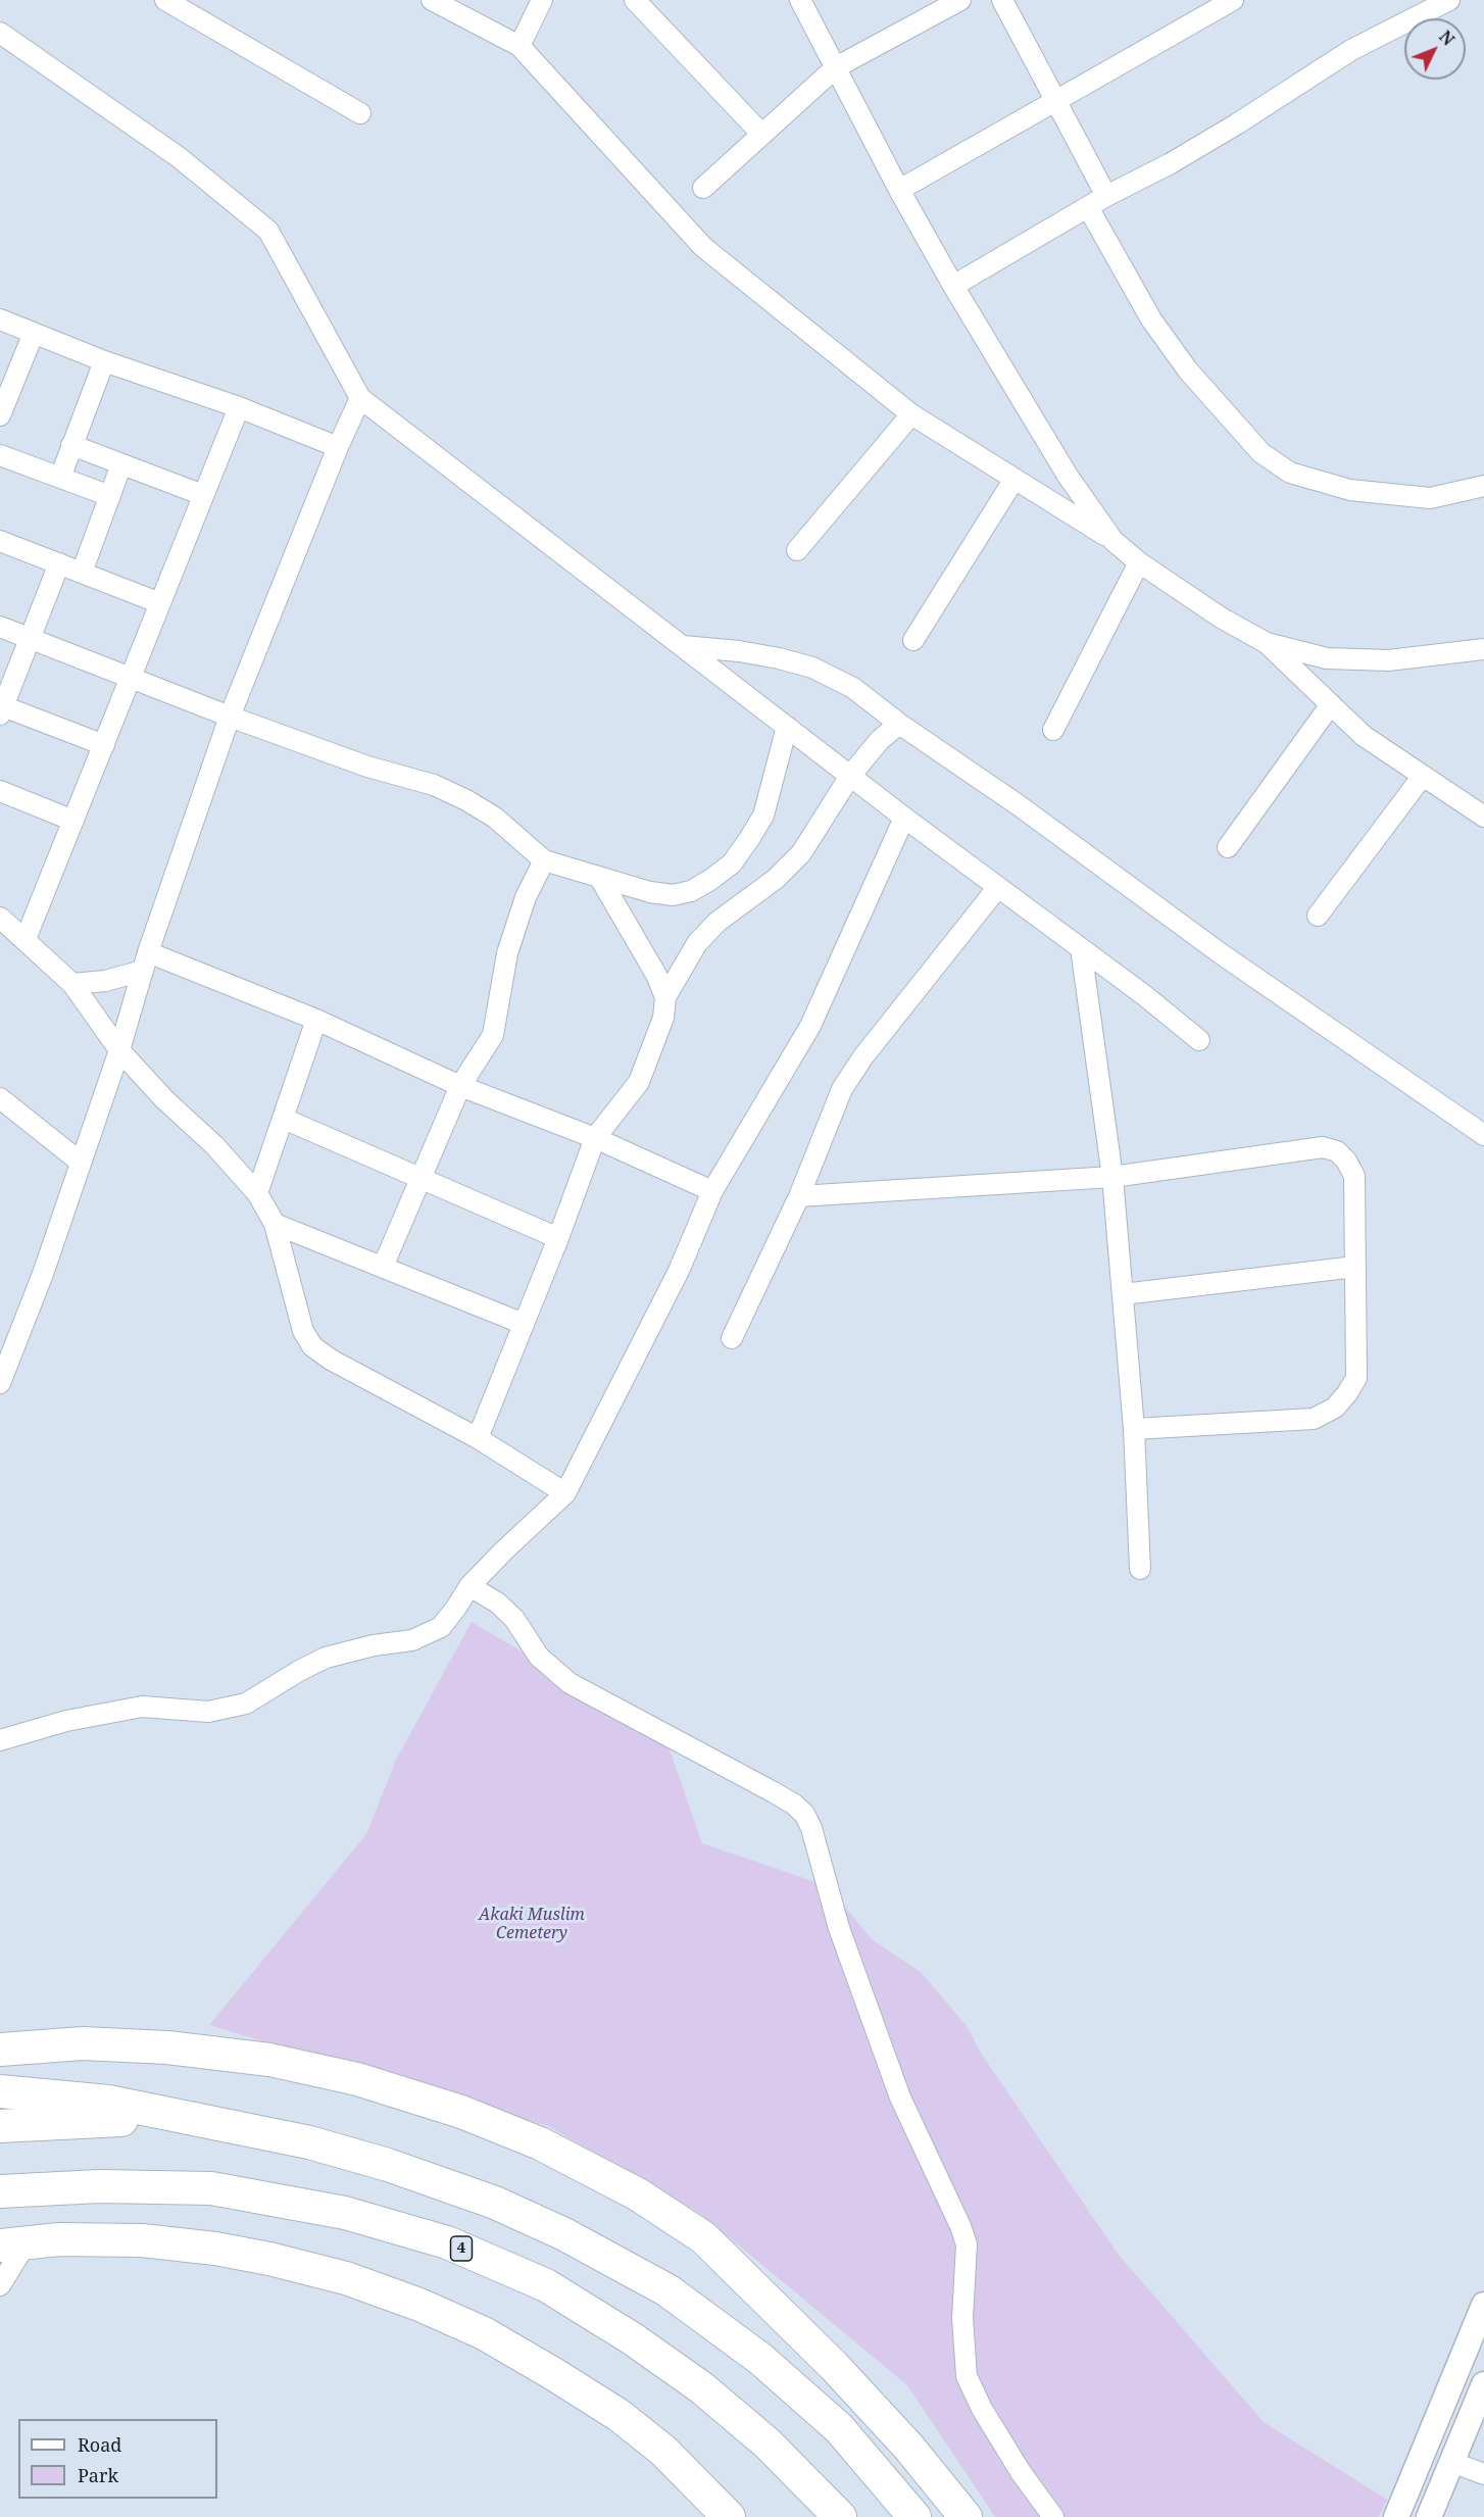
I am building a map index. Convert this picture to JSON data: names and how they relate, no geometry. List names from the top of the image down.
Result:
{
  "streets": {
    "highway": ["4"]
  },
  "parks": ["Akaki Muslim Cemetery"],
  "legend": ["Road", "Park"],
  "north": "top right"
}
